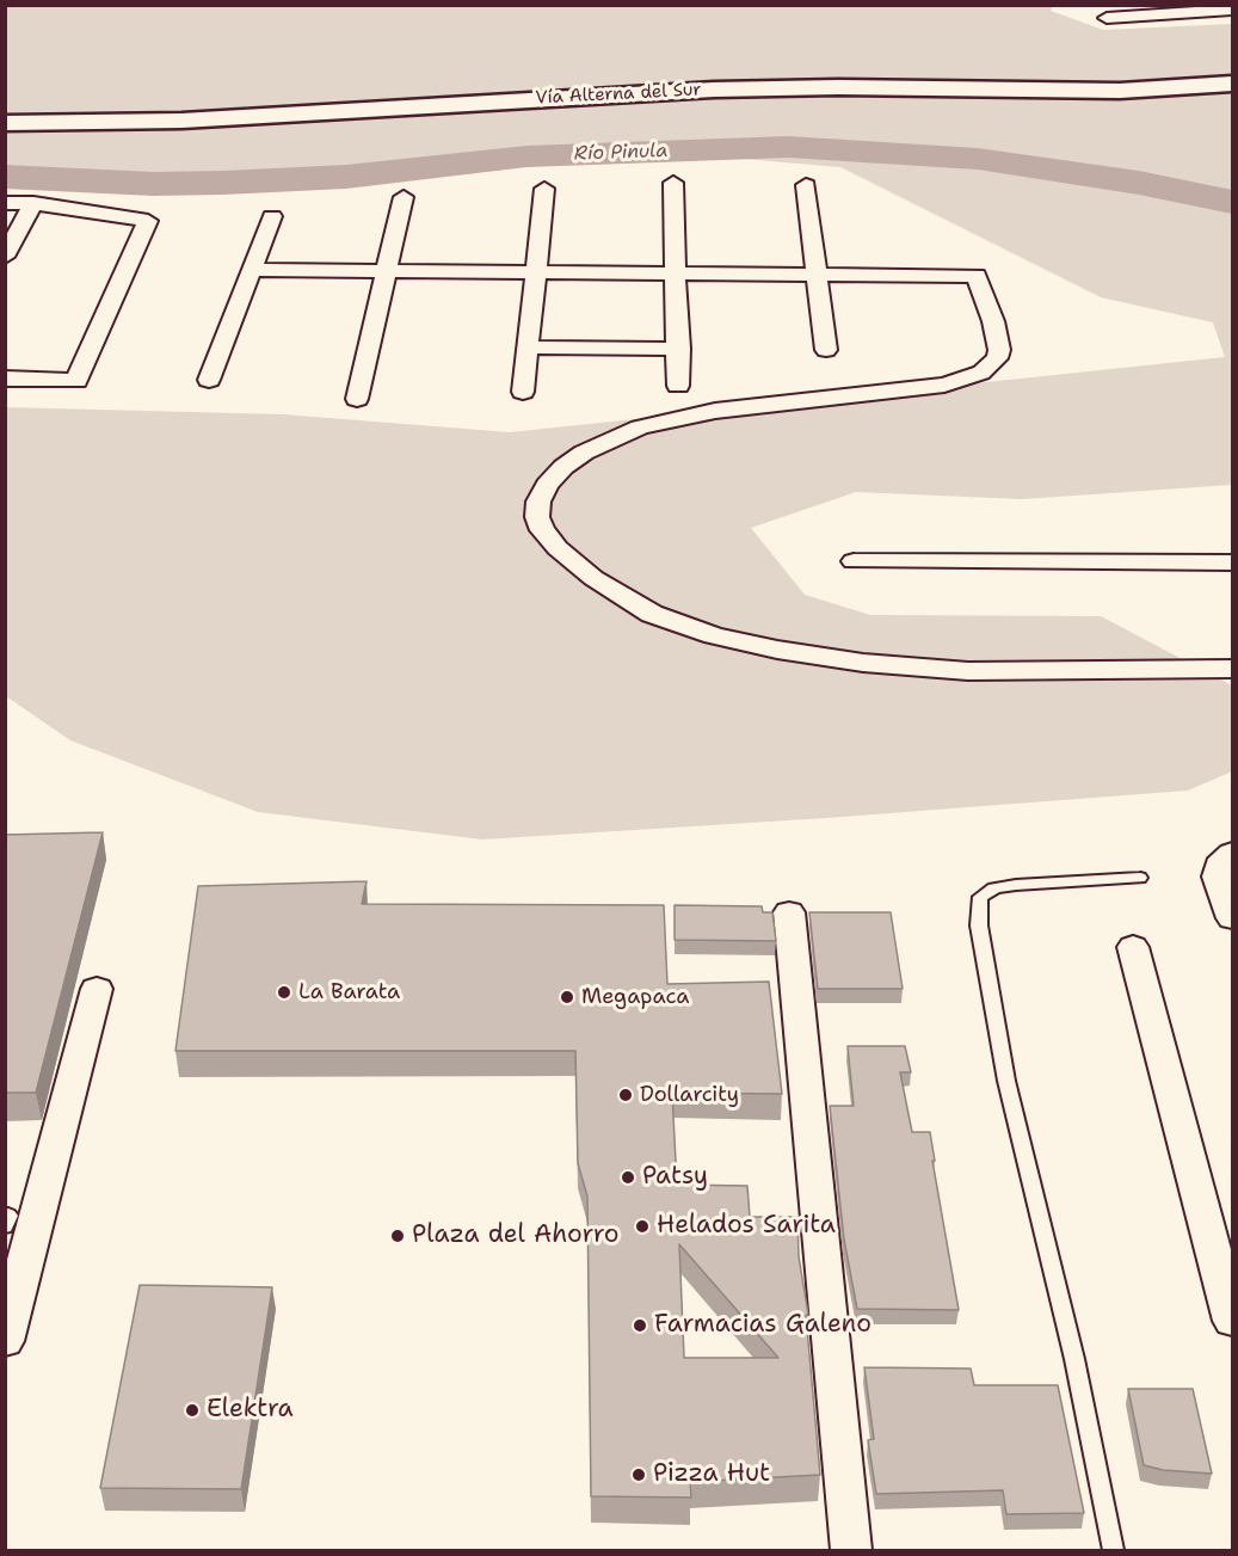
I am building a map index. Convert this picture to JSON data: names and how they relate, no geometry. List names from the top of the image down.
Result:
{
  "streets": {
    "highway": ["Vía Alterna del Sur"]
  },
  "water": ["Río Pinula"],
  "places": [
    "La Barata",
    "Megapaca",
    "Dollarcity",
    "Patsy",
    "Helados Sarita",
    "Plaza del Ahorro",
    "Farmacias Galeno",
    "Elektra",
    "Pizza Hut"
  ]
}
